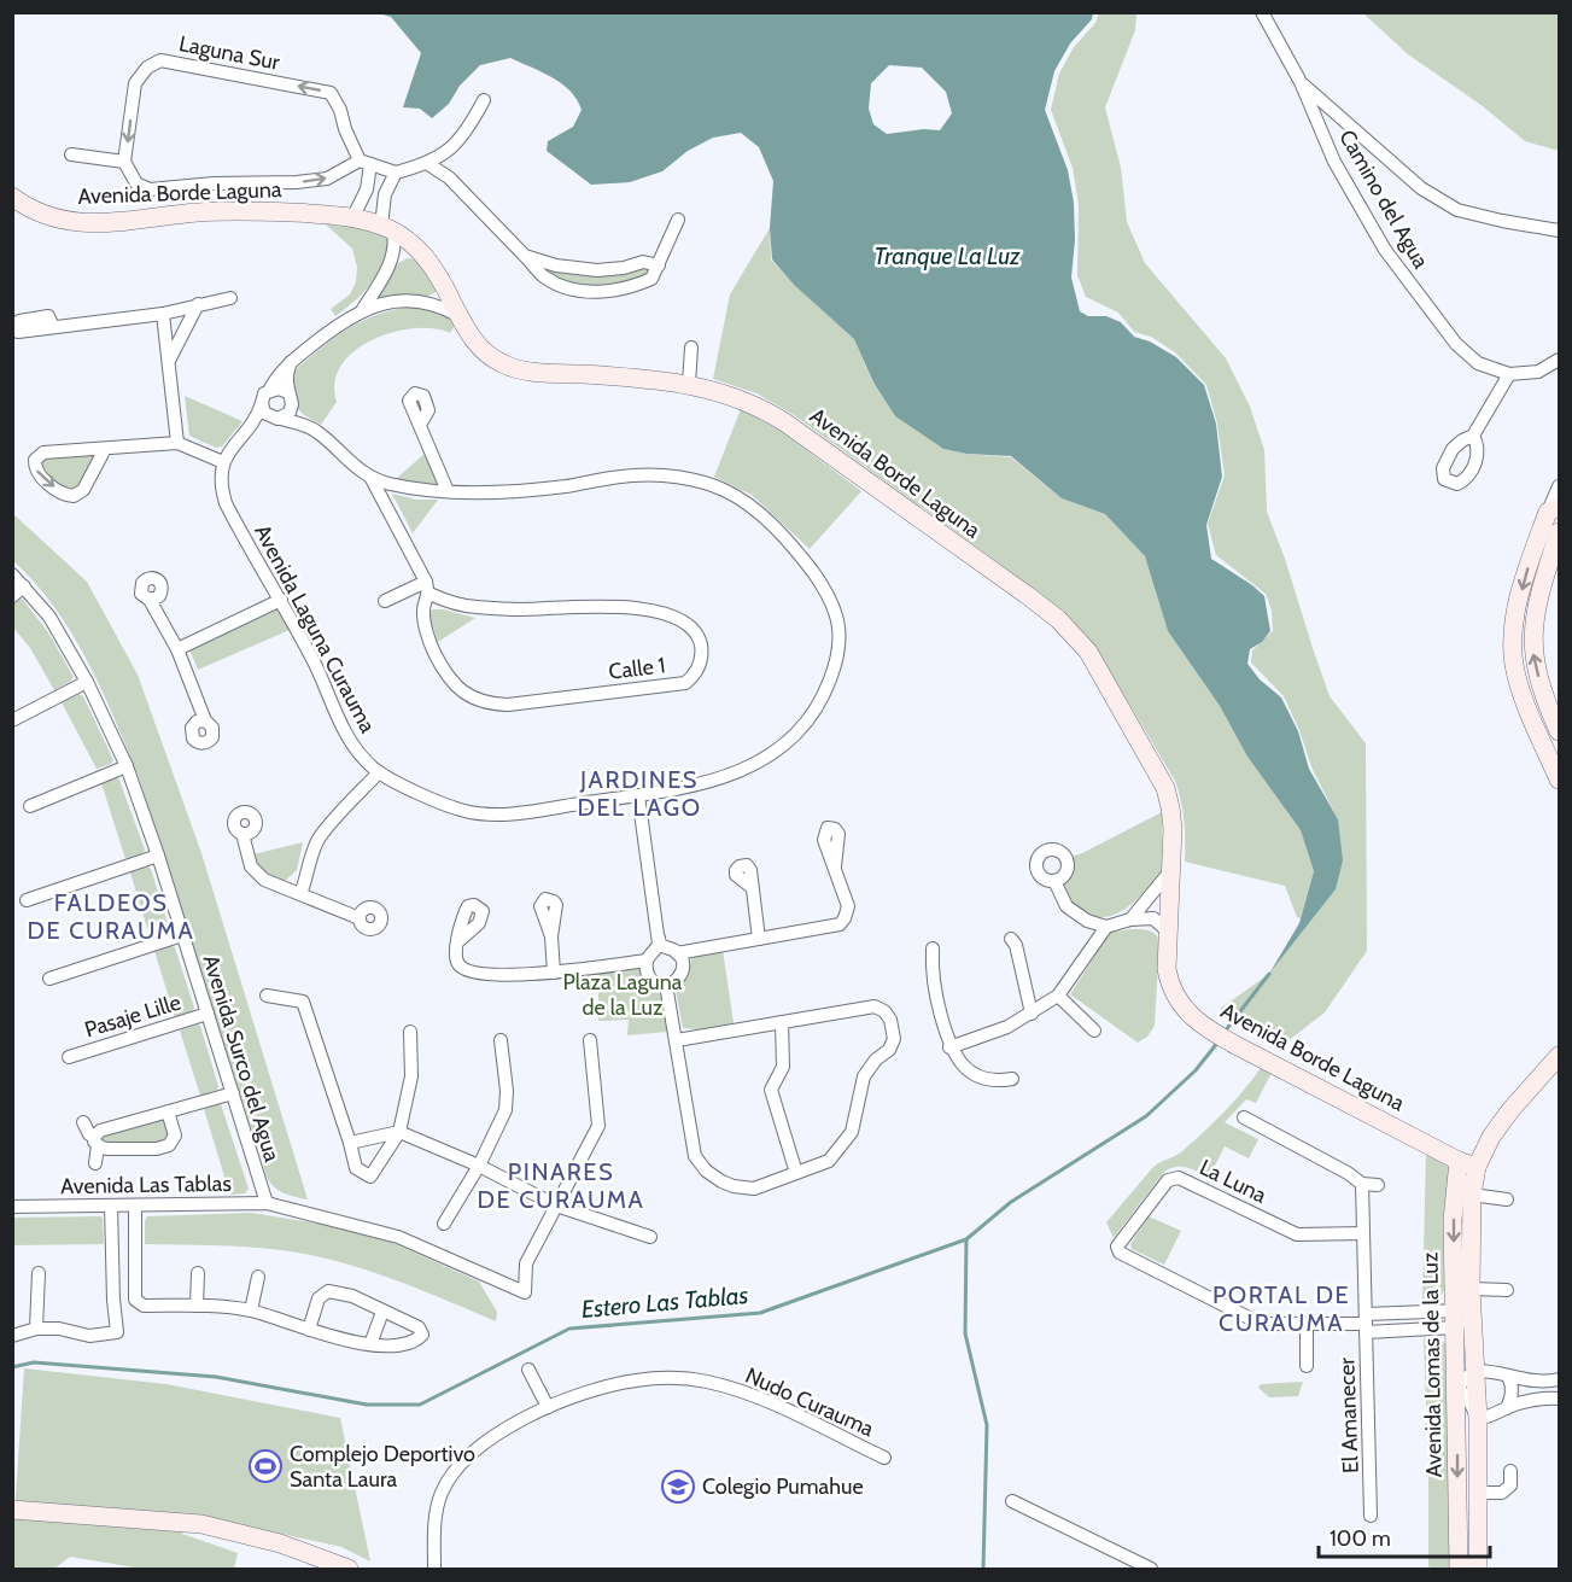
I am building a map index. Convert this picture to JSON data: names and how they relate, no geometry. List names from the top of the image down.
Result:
{
  "streets": {
    "street": [
      "Laguna Sur",
      "Avenida Borde Laguna",
      "Camino del Agua",
      "Avenida Laguna Curauma",
      "Calle 1",
      "Pasaje Lille",
      "Avenida Surco del Agua",
      "La Luna",
      "Avenida Las Tablas",
      "Avenida Lomas de la Luz",
      "Nudo Curauma",
      "El Amanecer"
    ]
  },
  "crossings": [
    ["Avenida Borde Laguna", "Avenida Laguna Curauma"],
    ["Avenida Borde Laguna", "Avenida Lomas de la Luz"],
    ["Pasaje Lille", "Avenida Surco del Agua"],
    ["Avenida Surco del Agua", "Avenida Las Tablas"],
    ["La Luna", "El Amanecer"]
  ],
  "districts": [
    "JARDINES DEL LAGO",
    "FALDEOS DE CURAUMA",
    "PINARES DE CURAUMA",
    "PORTAL DE CURAUMA"
  ],
  "water": ["Tranque La Luz", "Estero Las Tablas"],
  "parks": ["Plaza Laguna de la Luz"],
  "places": {
    "sports": ["Complejo Deportivo Santa Laura"],
    "school or university": ["Colegio Pumahue"]
  },
  "scale_bar": "100 m"
}
